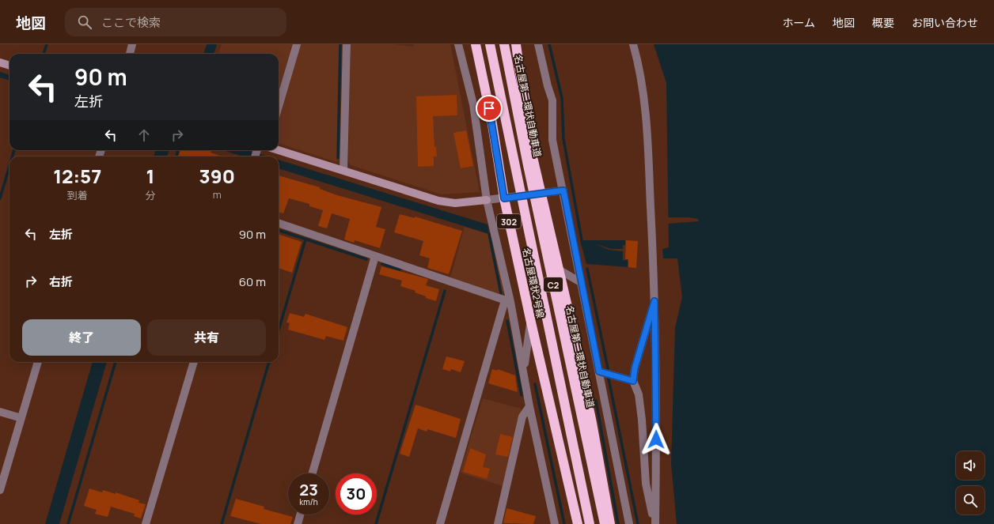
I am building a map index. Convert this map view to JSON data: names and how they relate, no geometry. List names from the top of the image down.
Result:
{
  "streets": {
    "highway": [
      "名古屋第二環状自動車道",
      "302",
      "名古屋環状2号線",
      "C2"
    ]
  },
  "page": {
    "header": "地図",
    "search": "ここで検索",
    "nav": [
      "ホーム",
      "地図",
      "概要",
      "お問い合わせ"
    ],
    "turn": ["90 m", "左折"],
    "eta": [
      "12:57",
      "到着",
      "1",
      "分",
      "390",
      "m"
    ],
    "list": [
      {
        "name": "左折",
        "value": "90 m"
      },
      {
        "name": "右折",
        "value": "60 m"
      }
    ],
    "buttons": ["終了", "共有"],
    "speed": "23 km/h",
    "limit": "30"
  }
}
